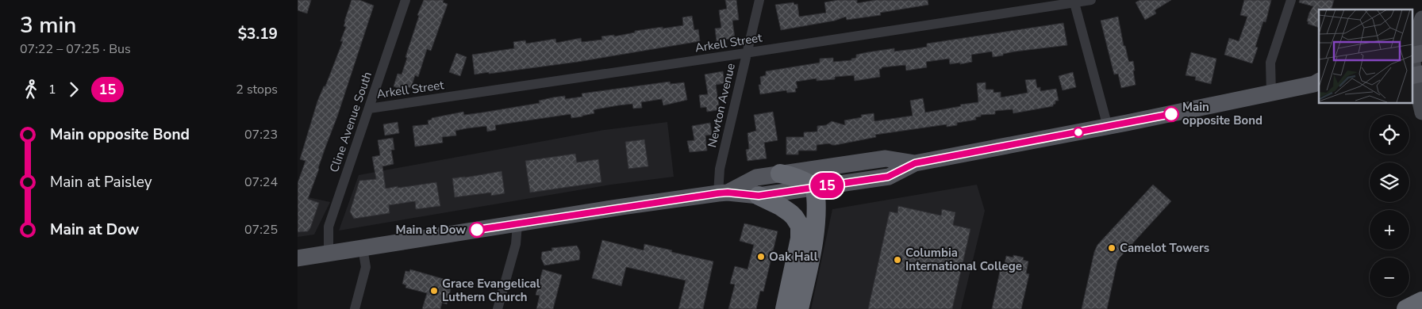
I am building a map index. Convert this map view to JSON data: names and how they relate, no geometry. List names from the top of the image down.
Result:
{
  "streets": {
    "street": ["Arkell Street", "Newton Avenue", "Cline Avenue South"]
  },
  "crossings": [
    ["Arkell Street", "Newton Avenue"],
    ["Arkell Street", "Cline Avenue South"]
  ],
  "places": [
    "Main opposite Bond",
    "Main at Dow",
    "Camelot Towers",
    "Oak Hall",
    "Columbia International College",
    "Grace Evangelical Luthern Church"
  ],
  "lines": ["bus line 15"],
  "page": {
    "heading": ["3 min", "07:22 – 07:25 · Bus", "$3.19"],
    "on_map": "15",
    "legs": ["1", "15", "2 stops"],
    "list": [
      {
        "name": "Main opposite Bond",
        "value": "07:23"
      },
      {
        "name": "Main at Paisley",
        "value": "07:24"
      },
      {
        "name": "Main at Dow",
        "value": "07:25"
      }
    ],
    "map_buttons": ["+", "−"]
  }
}
